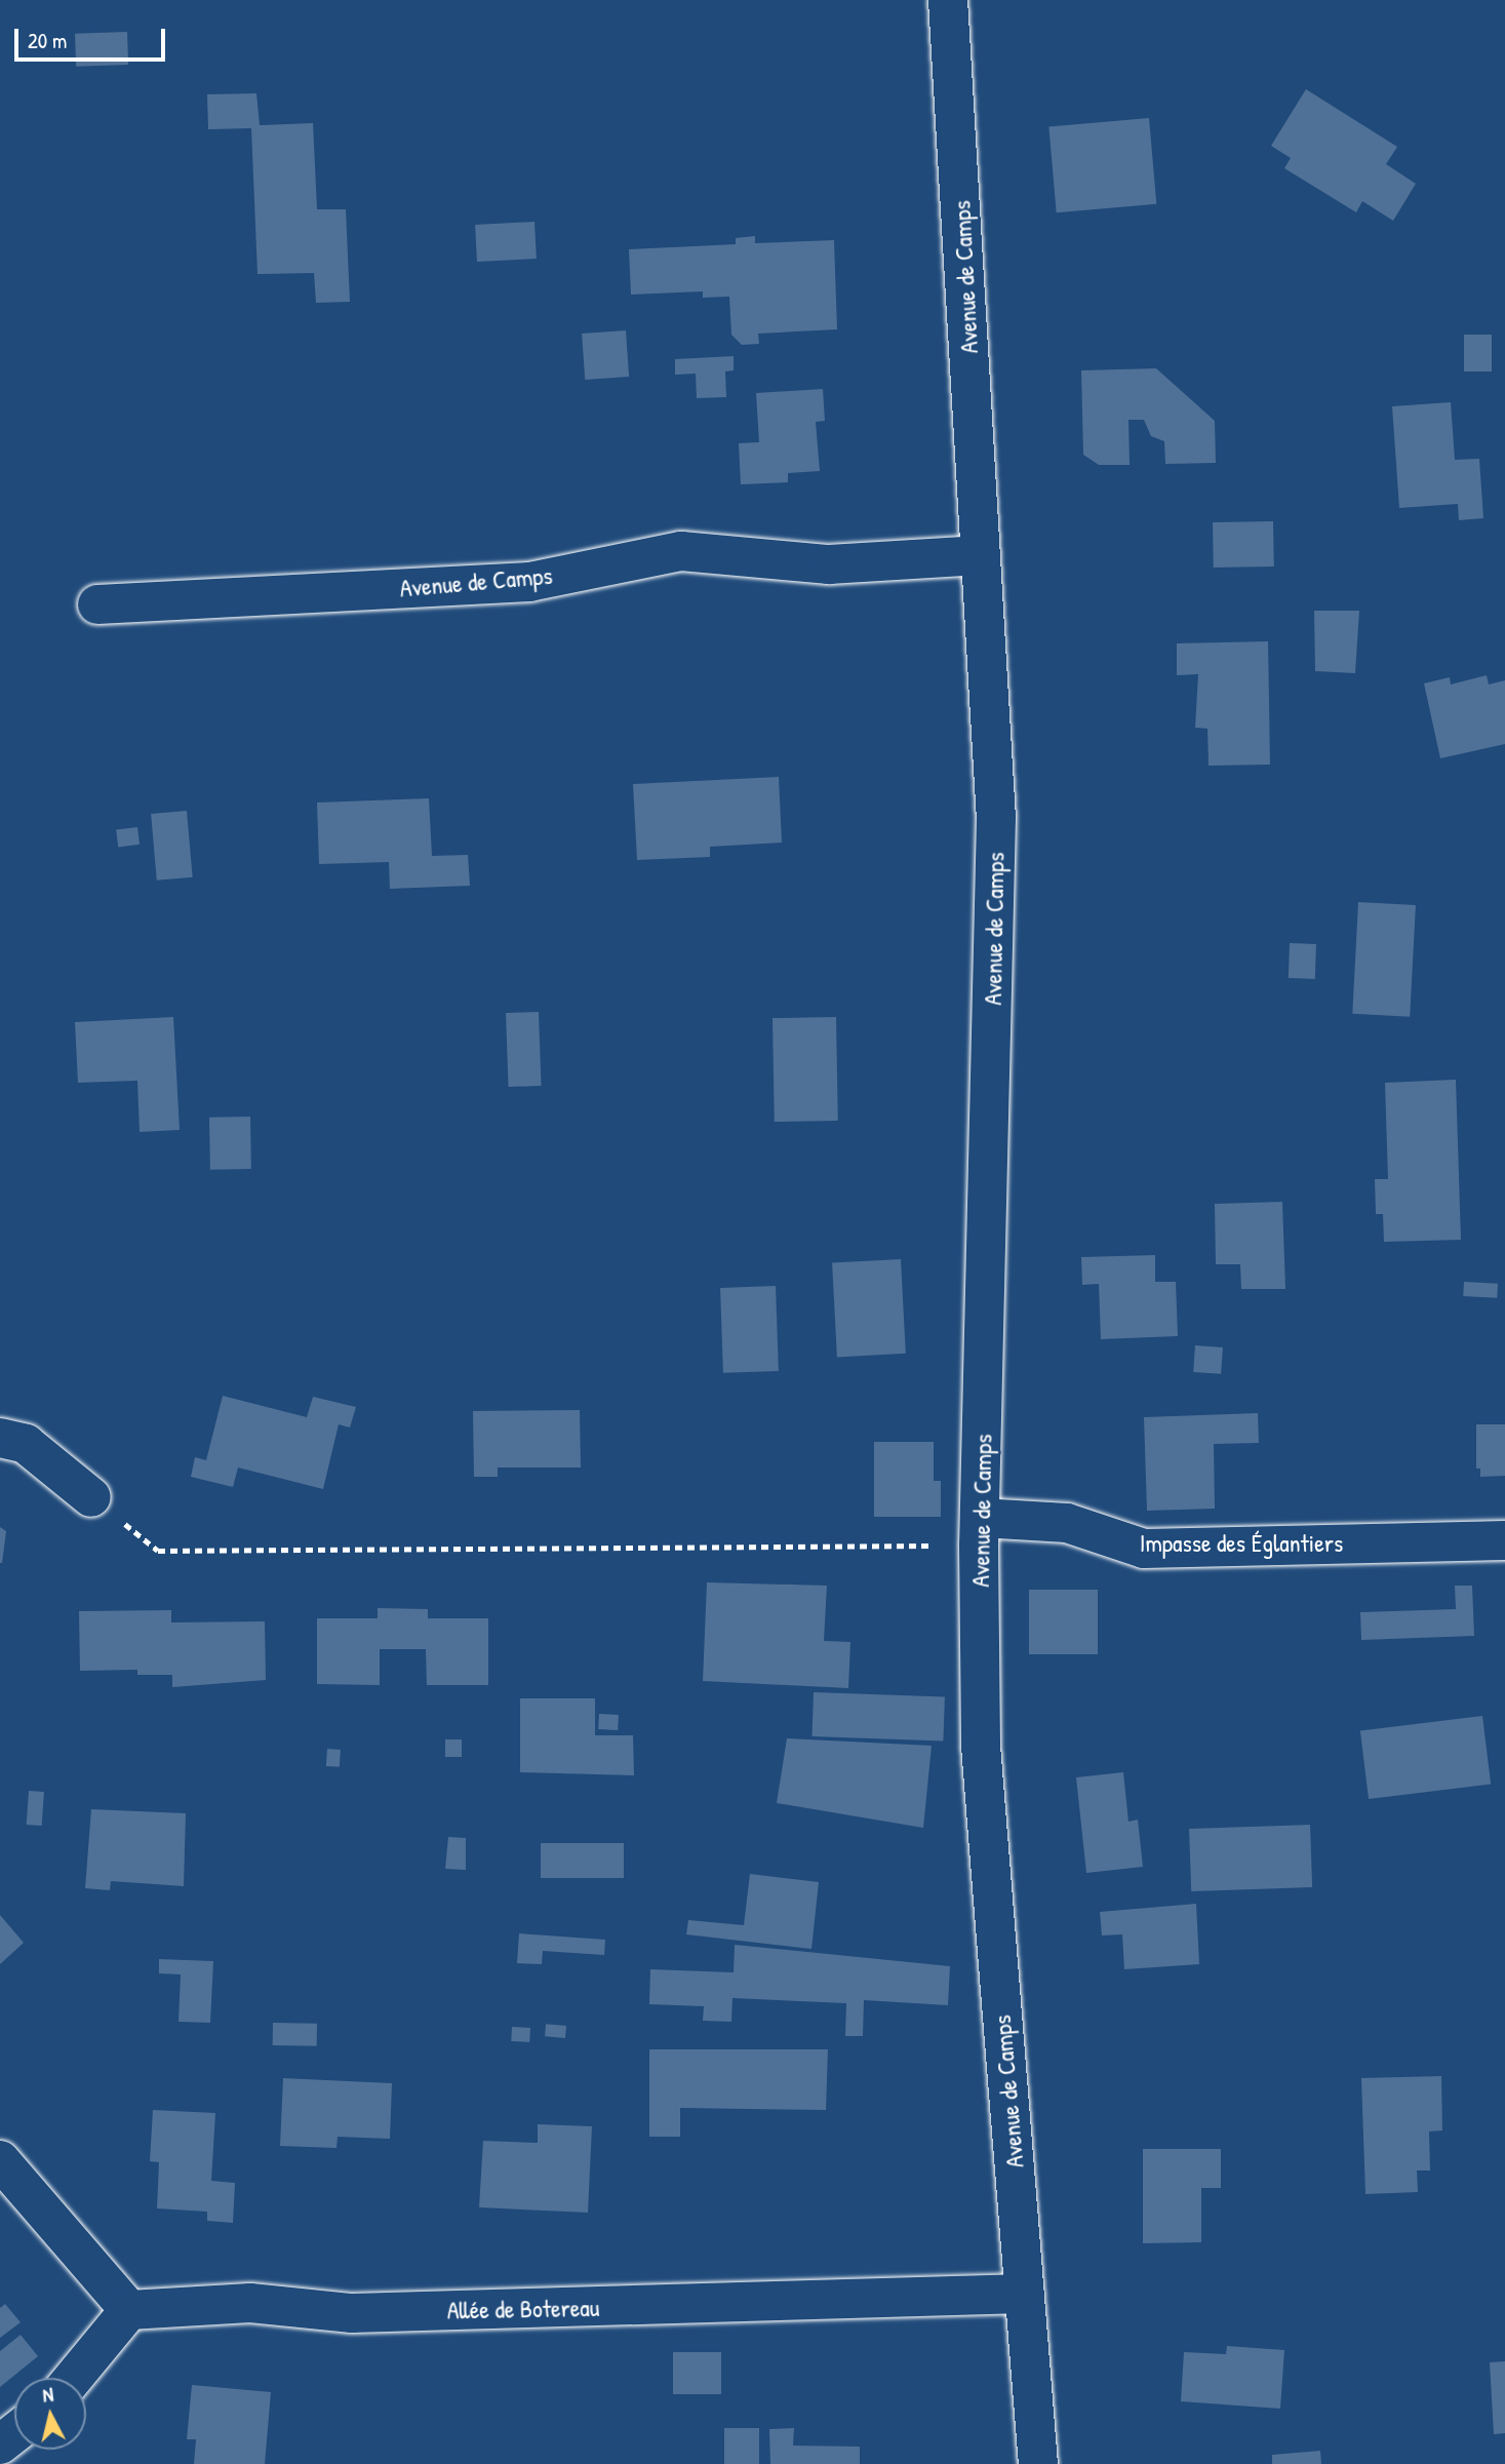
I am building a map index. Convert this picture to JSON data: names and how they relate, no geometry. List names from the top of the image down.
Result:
{
  "streets": {
    "street": ["Avenue de Camps", "Impasse des Églantiers", "Allée de Botereau"]
  },
  "crossings": [
    ["Avenue de Camps", "Impasse des Églantiers"],
    ["Avenue de Camps", "Allée de Botereau"]
  ],
  "scale_bar": "20 m",
  "north": "top"
}
